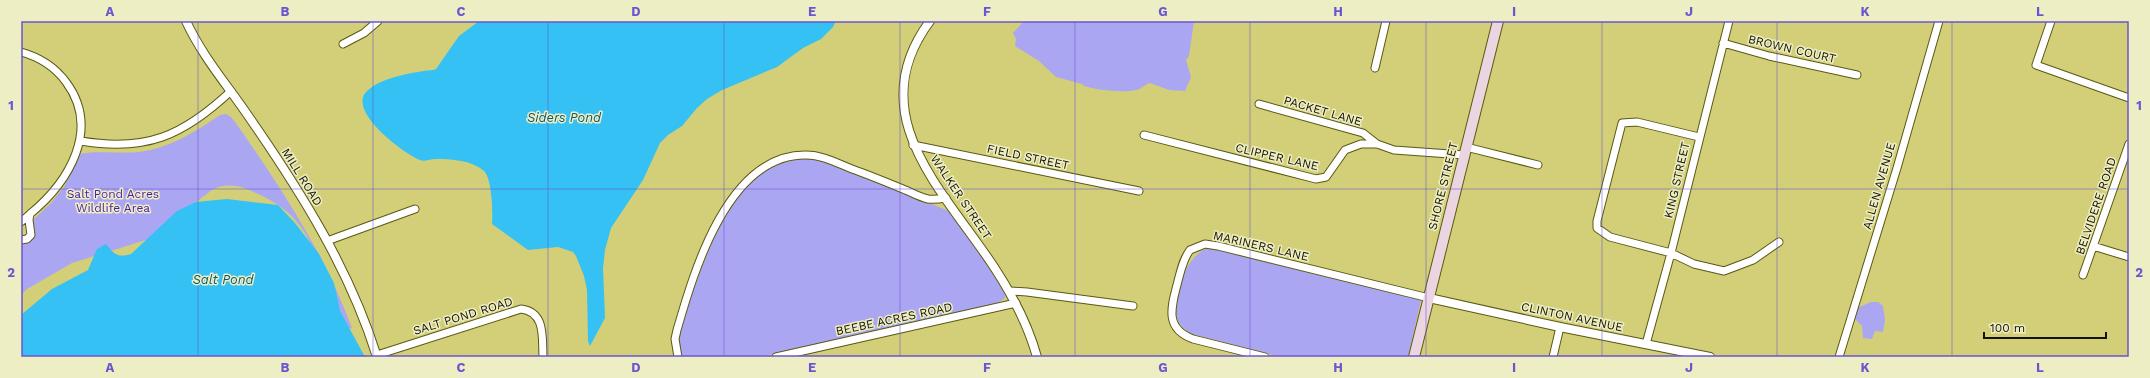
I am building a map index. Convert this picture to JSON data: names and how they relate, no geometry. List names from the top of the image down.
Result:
{
  "streets": {
    "main road": ["SHORE STREET"],
    "street": [
      "BROWN COURT",
      "PACKET LANE",
      "FIELD STREET",
      "CLIPPER LANE",
      "MILL ROAD",
      "KING STREET",
      "ALLEN AVENUE",
      "WALKER STREET",
      "BELVIDERE ROAD",
      "MARINERS LANE",
      "SALT POND ROAD",
      "CLINTON AVENUE",
      "BEEBE ACRES ROAD"
    ]
  },
  "crossings": [
    ["BROWN COURT", "KING STREET"],
    ["PACKET LANE", "CLIPPER LANE"],
    ["FIELD STREET", "WALKER STREET"],
    ["CLIPPER LANE", "SHORE STREET"],
    ["MILL ROAD", "SALT POND ROAD"],
    ["KING STREET", "CLINTON AVENUE"],
    ["SHORE STREET", "MARINERS LANE"],
    ["SHORE STREET", "CLINTON AVENUE"],
    ["WALKER STREET", "BEEBE ACRES ROAD"],
    ["MARINERS LANE", "CLINTON AVENUE"]
  ],
  "water": ["Siders Pond", "Salt Pond"],
  "parks": ["Salt Pond Acres Wildlife Area"],
  "scale_bar": "100 m",
  "grid": {
    "columns": [
      "A",
      "B",
      "C",
      "D",
      "E",
      "F",
      "G",
      "H",
      "I",
      "J",
      "K",
      "L"
    ],
    "rows": ["1", "2"]
  }
}
